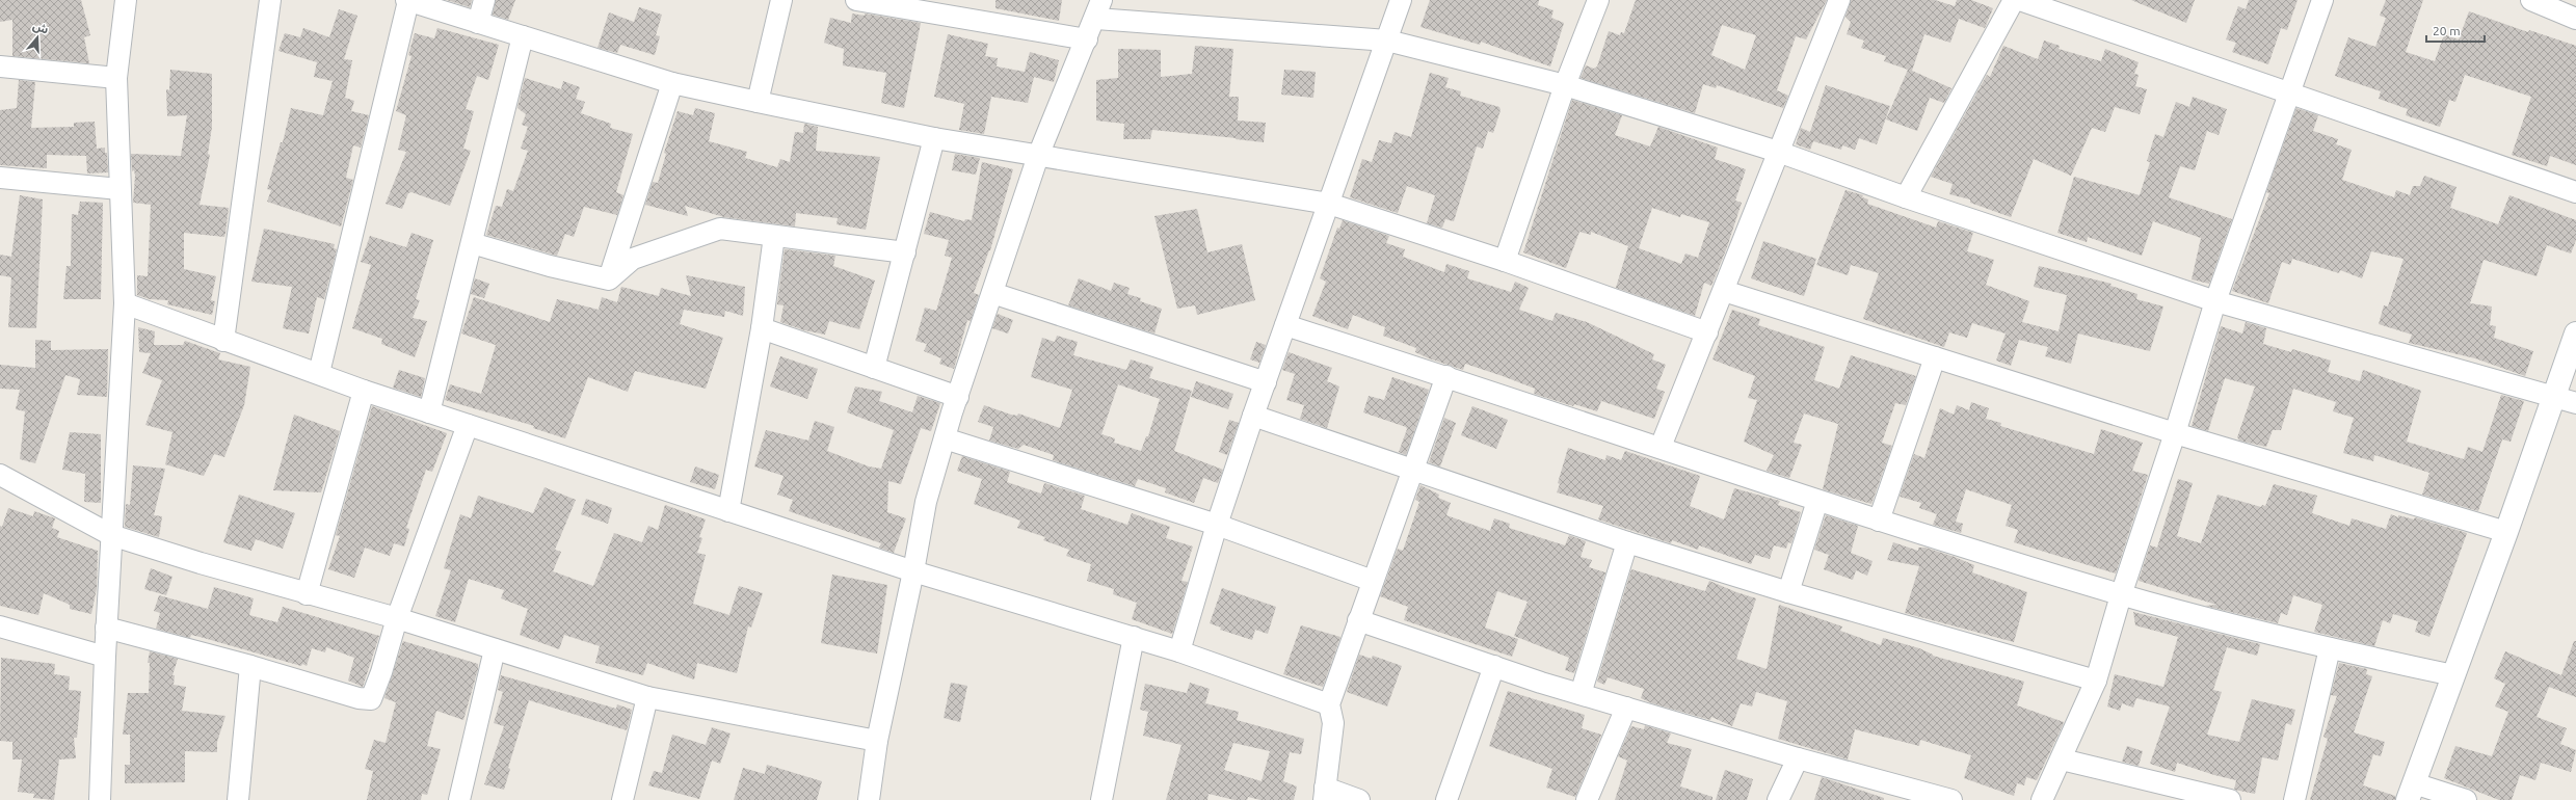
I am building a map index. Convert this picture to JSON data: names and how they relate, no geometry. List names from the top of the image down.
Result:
{
  "scale_bar": "20 m",
  "north": "top"
}
